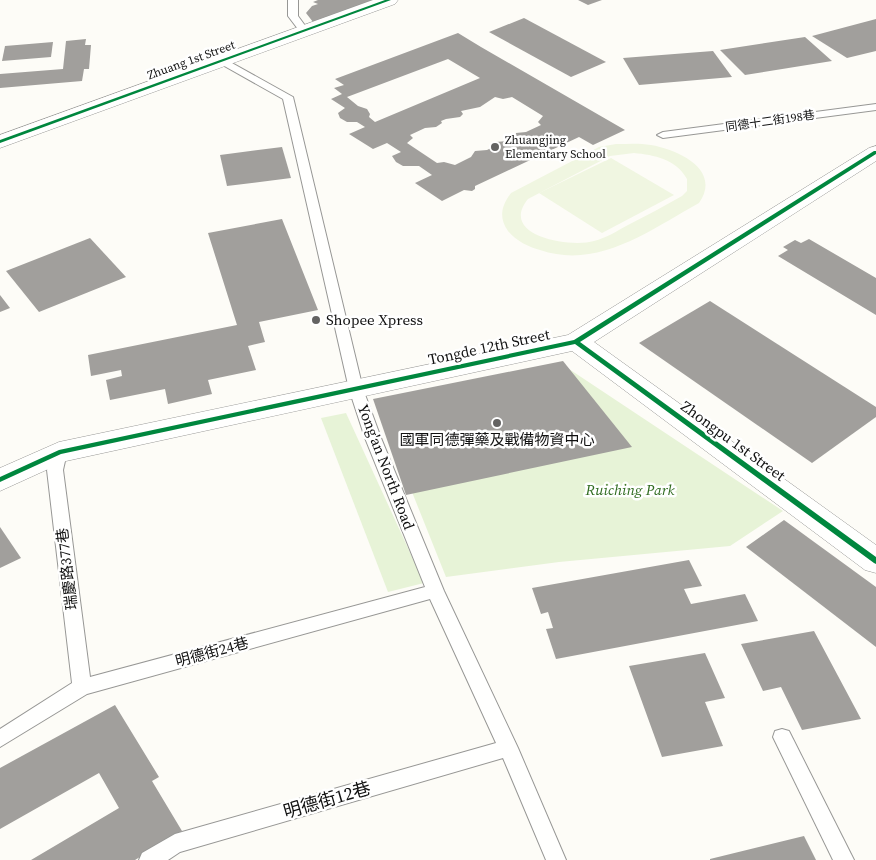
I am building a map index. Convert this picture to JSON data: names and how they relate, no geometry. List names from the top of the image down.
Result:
{
  "streets": {
    "street": ["Zhuang 1st Street", "Tongde 12th Street", "Zhongpu 1st Street"],
    "lane": [
      "同德十二街198巷",
      "Yong'an North Road",
      "瑞慶路377巷",
      "明德街24巷",
      "明德街12巷"
    ]
  },
  "crossings": [
    ["Zhuang 1st Street", "Yong'an North Road"],
    ["Tongde 12th Street", "Zhongpu 1st Street"],
    ["Tongde 12th Street", "Yong'an North Road"],
    ["Tongde 12th Street", "瑞慶路377巷"],
    ["Yong'an North Road", "明德街24巷"],
    ["Yong'an North Road", "明德街12巷"],
    ["瑞慶路377巷", "明德街24巷"]
  ],
  "parks": ["Ruiching Park"],
  "places": ["Zhuangjing Elementary School", "Shopee Xpress", "國軍同德彈藥及戰備物資中心"]
}
